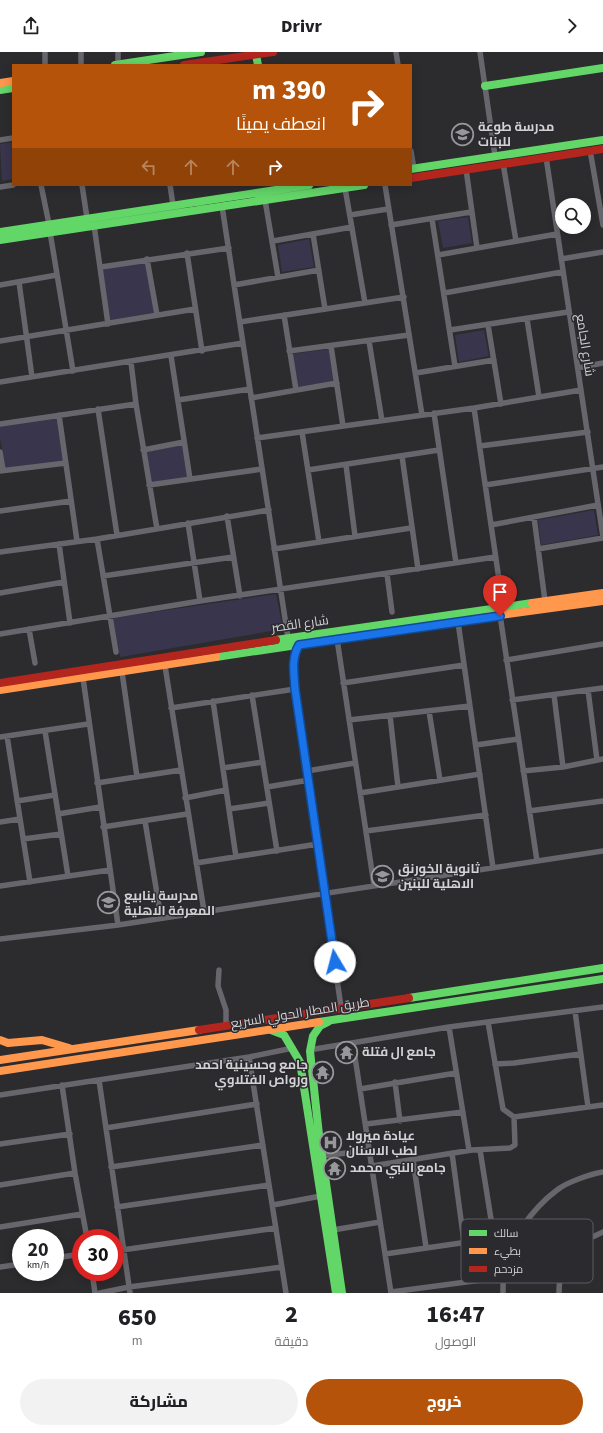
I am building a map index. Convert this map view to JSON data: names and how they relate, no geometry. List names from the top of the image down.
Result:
{
  "streets": {
    "main road": ["شارع القصر", "طريق المطار الحولي السريع"],
    "street": ["شارع الجامع"]
  },
  "places": {
    "school or university": ["مدرسة طوعة للبنات", "ثانوية الخورنق الاهلية للبنين", "مدرسة ينابيع المعرفة الاهلية"],
    "temple": ["جامع ال فتلة", "جامع وحسينية احمد ورواص الفتلاوي", "جامع النبي محمد"],
    "hospital": ["عيادة ميرولا لطب الاسنان"]
  },
  "legend": ["سالك", "بطيء", "مزدحم"],
  "page": {
    "header": "Drivr",
    "turn": ["390 m", "انعطف يمينًا"],
    "speed": "20 km/h",
    "limit": "30",
    "eta": [
      "16:47",
      "الوصول",
      "2",
      "دقيقة",
      "650",
      "m"
    ],
    "buttons": ["خروج", "مشاركة"]
  }
}
